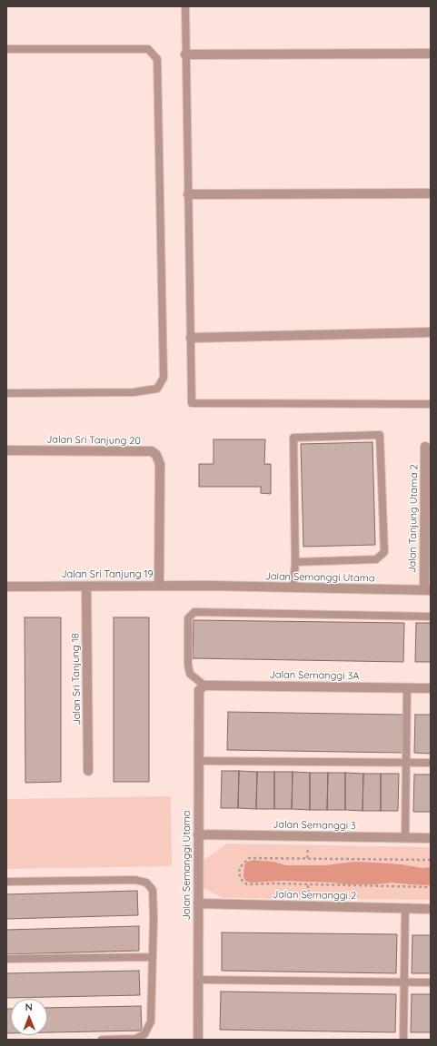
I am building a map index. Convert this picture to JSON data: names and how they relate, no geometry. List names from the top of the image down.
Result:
{
  "streets": {
    "street": [
      "Jalan Sri Tanjung 20",
      "Jalan Tanjung Utama 2",
      "Jalan Sri Tanjung 19",
      "Jalan Semanggi Utama",
      "Jalan Semanggi 3A",
      "Jalan Sri Tanjung 18",
      "Jalan Semanggi 3",
      "Jalan Semanggi 2"
    ]
  },
  "crossings": [
    ["Jalan Sri Tanjung 20", "Jalan Sri Tanjung 19"],
    ["Jalan Tanjung Utama 2", "Jalan Semanggi Utama"],
    ["Jalan Sri Tanjung 19", "Jalan Semanggi Utama"],
    ["Jalan Sri Tanjung 19", "Jalan Sri Tanjung 18"],
    ["Jalan Semanggi Utama", "Jalan Semanggi 3A"],
    ["Jalan Semanggi Utama", "Jalan Semanggi 3"],
    ["Jalan Semanggi Utama", "Jalan Semanggi 2"]
  ],
  "north": "top"
}
